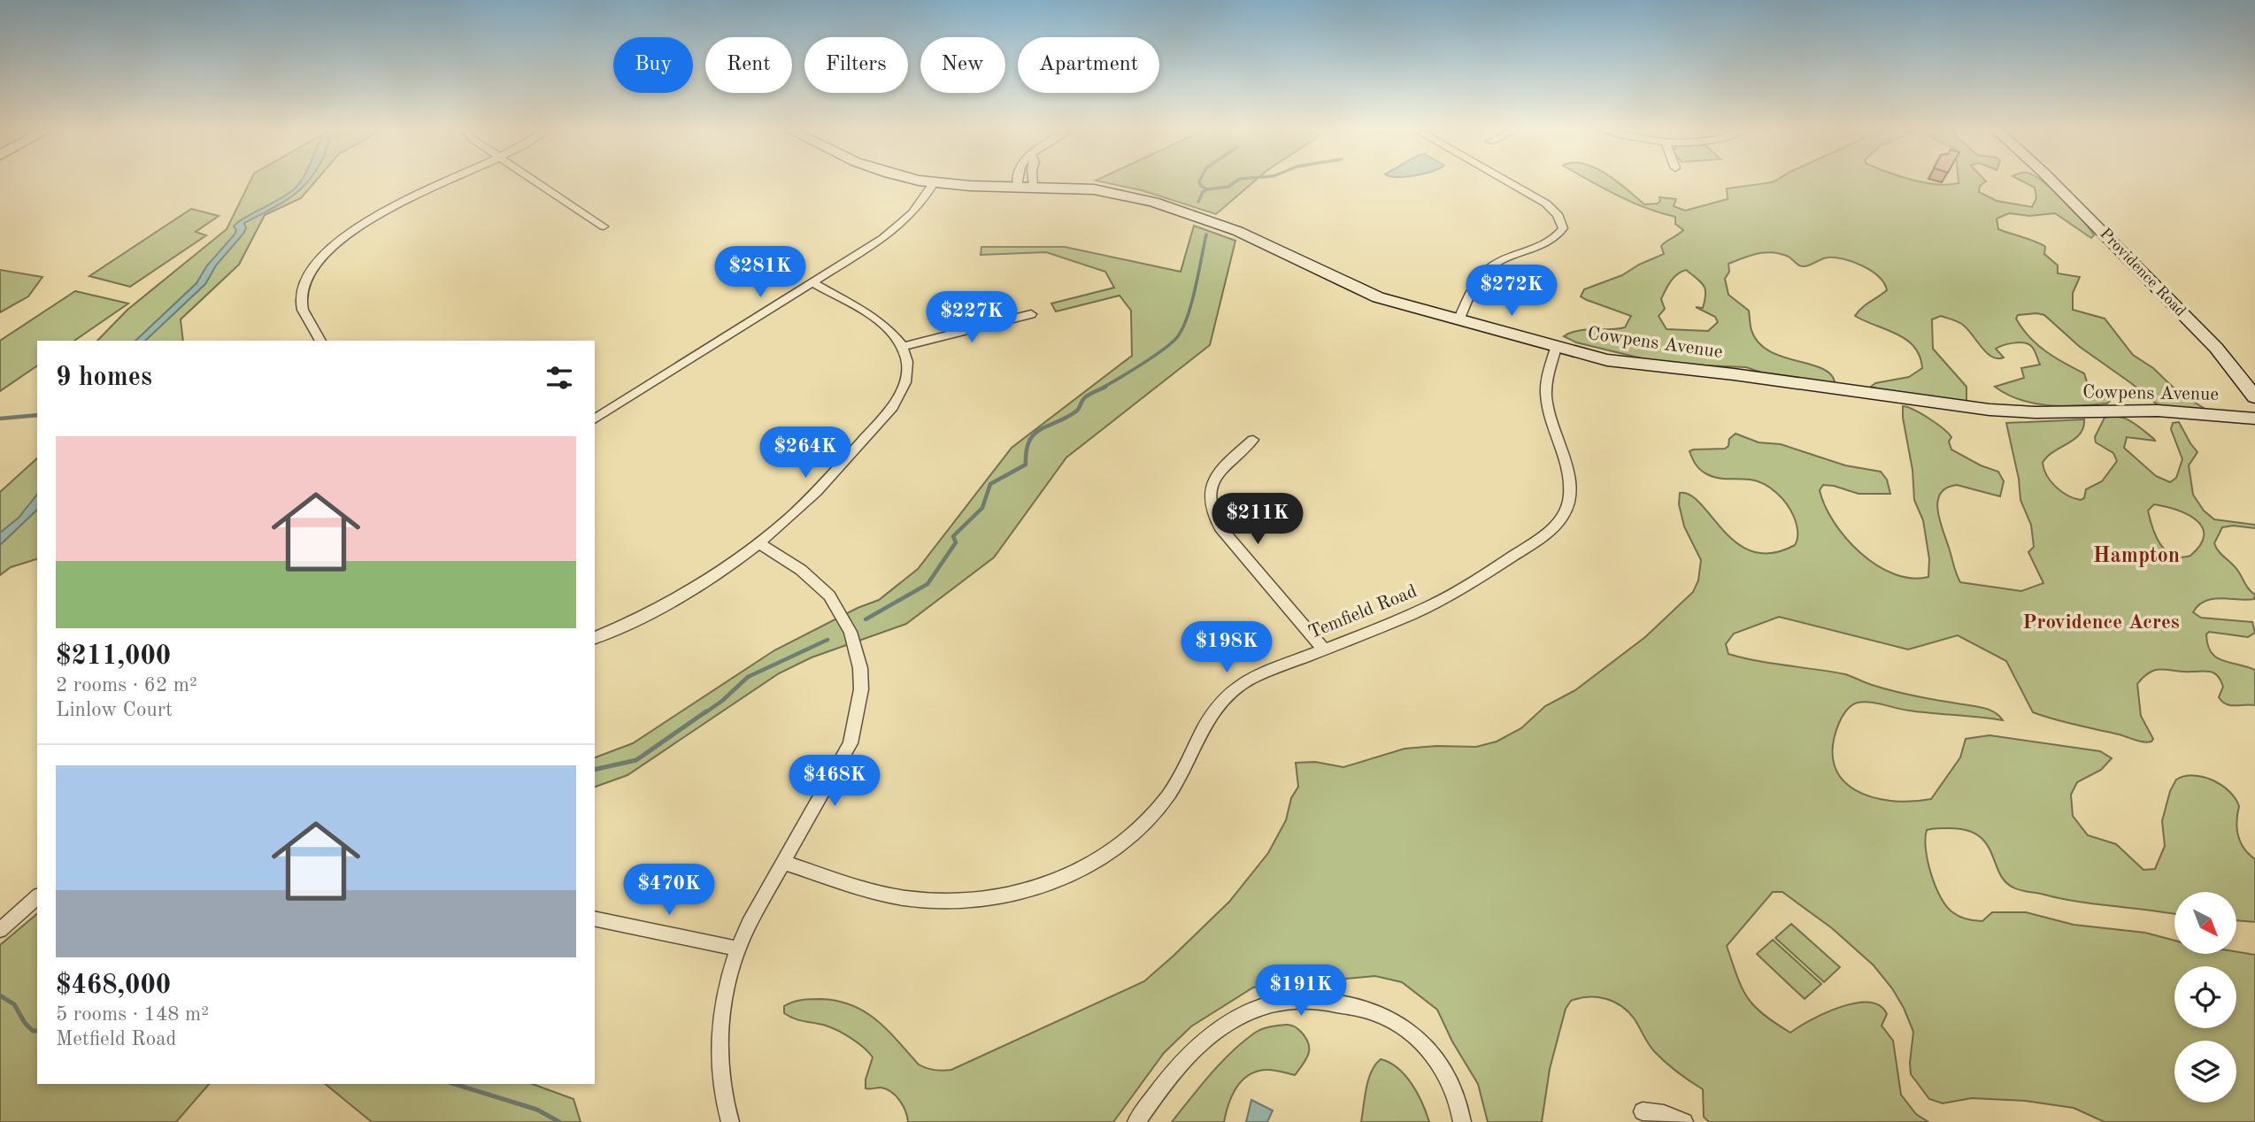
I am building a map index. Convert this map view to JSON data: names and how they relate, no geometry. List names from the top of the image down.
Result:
{
  "streets": {
    "street": ["Providence Road", "Cowpens Avenue", "Temfield Road"]
  },
  "crossings": [
    ["Cowpens Avenue", "Temfield Road"]
  ],
  "districts": ["Hampton", "Providence Acres"],
  "north": "bottom right",
  "page": {
    "chip": [
      "Buy",
      "Rent",
      "Filters",
      "New",
      "Apartment"
    ],
    "price": [
      "$281K",
      "$272K",
      "$227K",
      "$264K",
      "$211K",
      "$198K",
      "$468K",
      "$470K",
      "$191K"
    ],
    "heading": "9 homes",
    "list": [
      {
        "name": "$211,000",
        "note": "2 rooms · 62 m² · Linlow Court"
      },
      {
        "name": "$468,000",
        "note": "5 rooms · 148 m² · Metfield Road"
      }
    ]
  }
}
